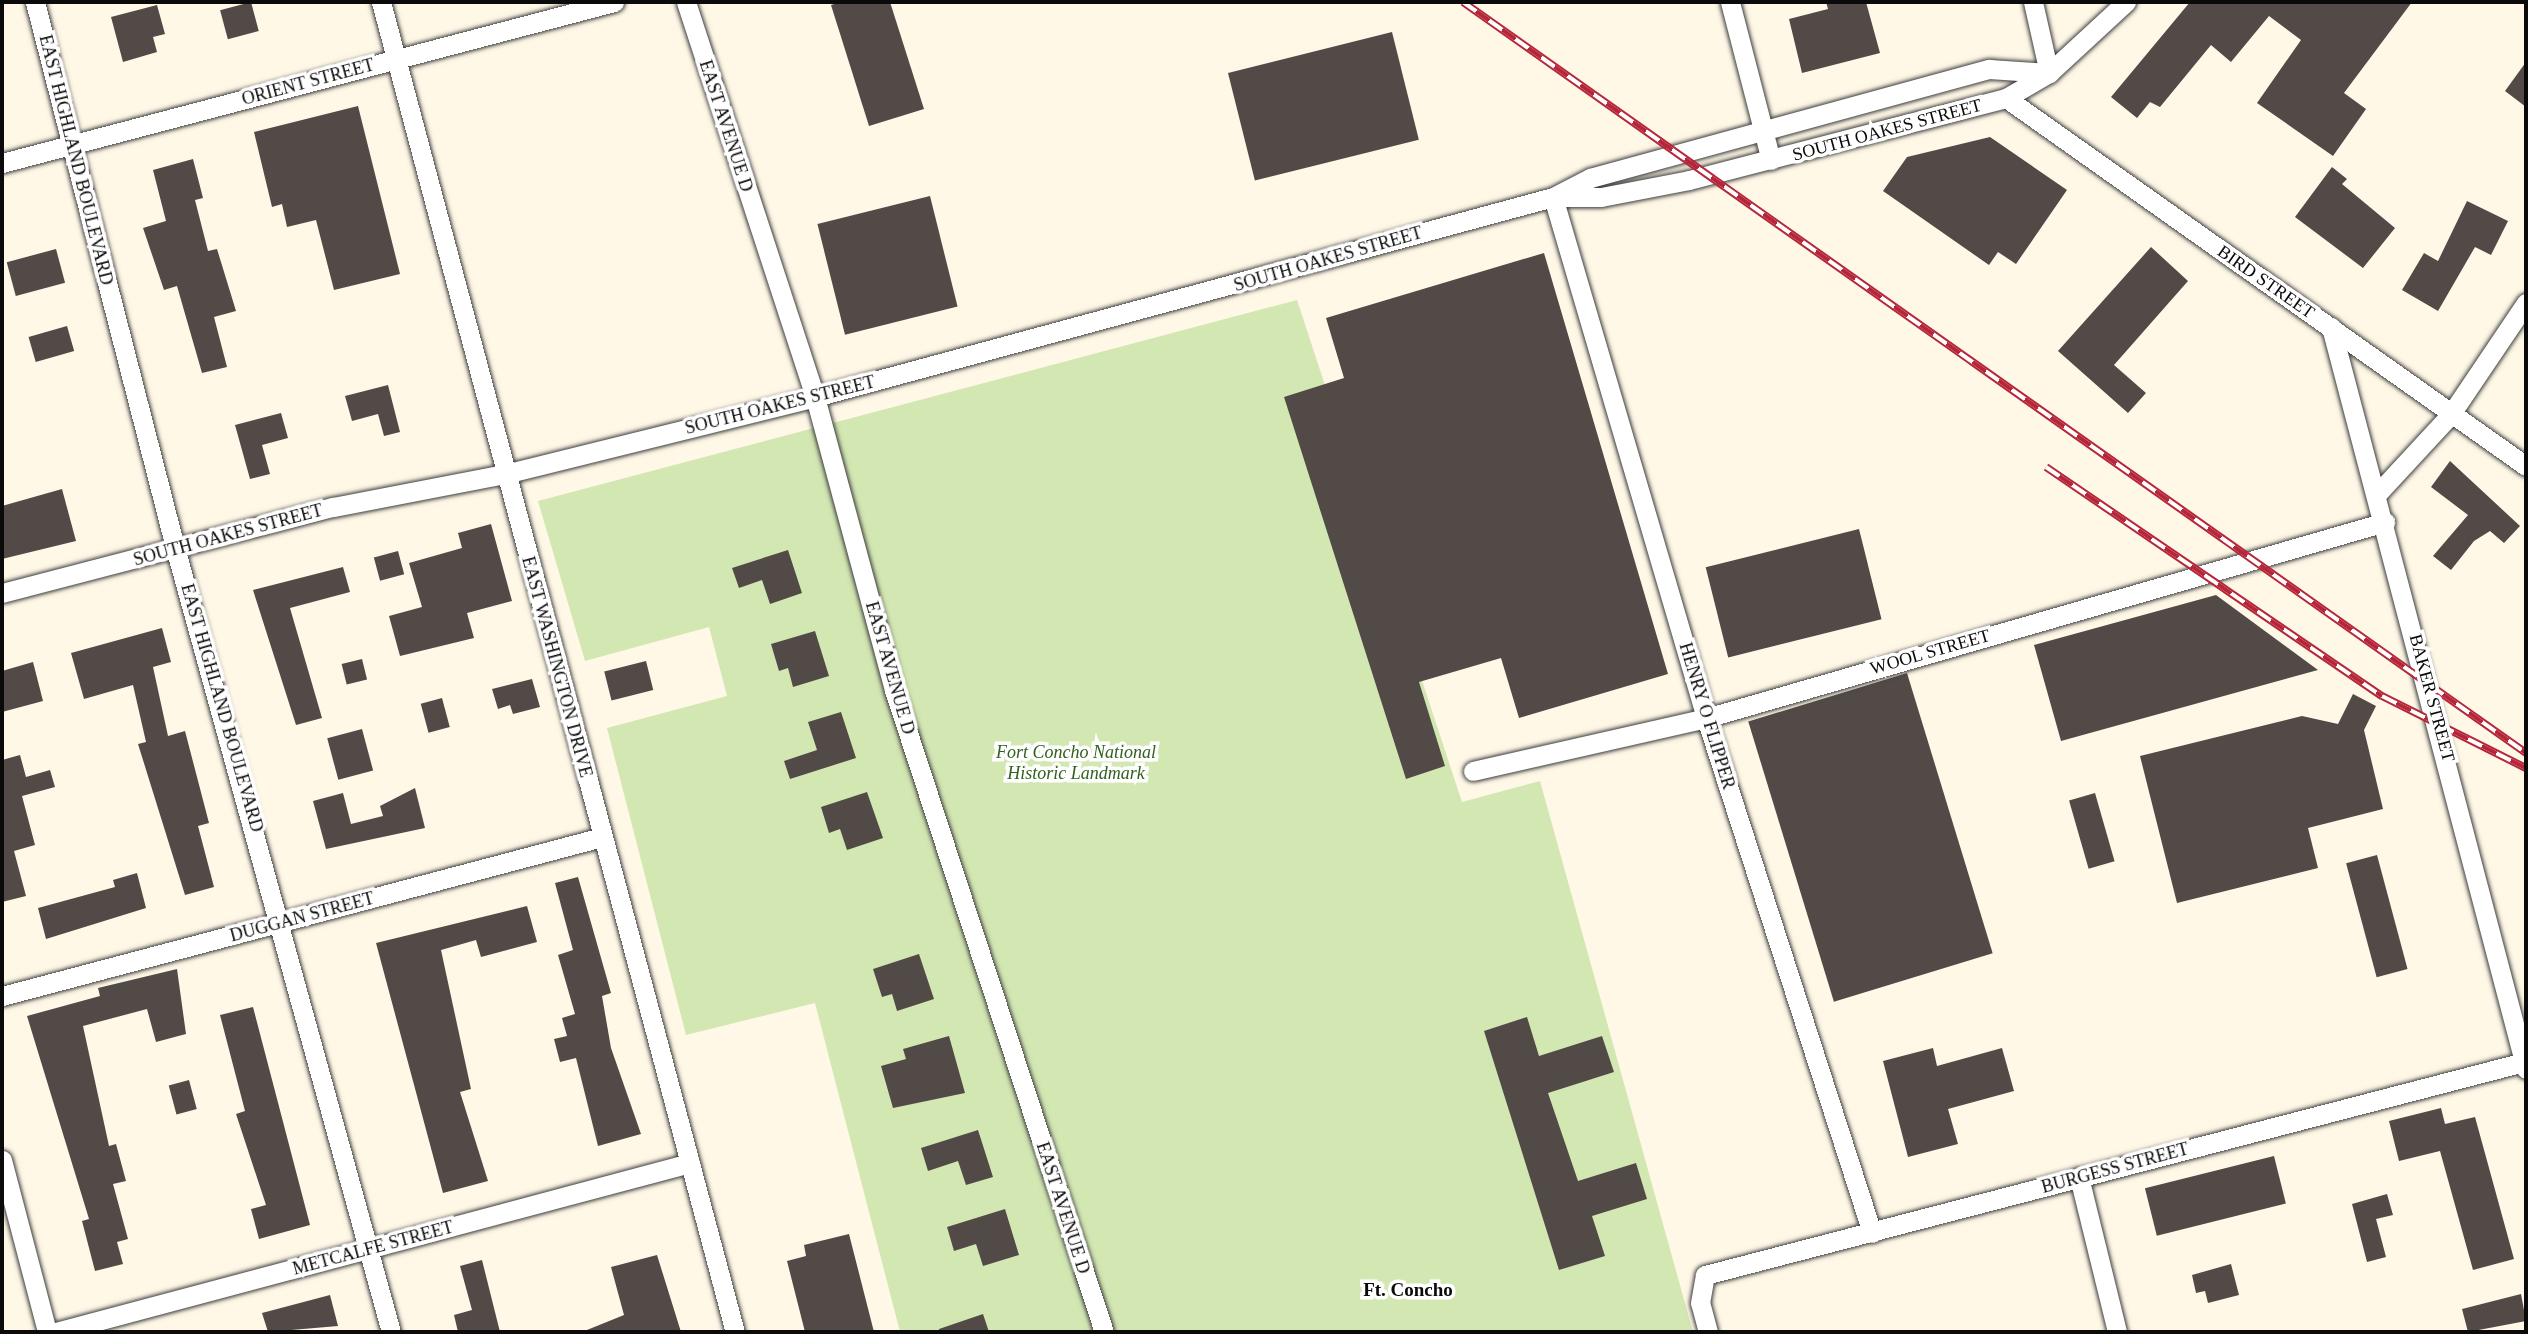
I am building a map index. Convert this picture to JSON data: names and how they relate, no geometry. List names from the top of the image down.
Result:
{
  "streets": {
    "street": [
      "ORIENT STREET",
      "EAST AVENUE D",
      "SOUTH OAKES STREET",
      "EAST HIGHLAND BOULEVARD",
      "BIRD STREET",
      "WOOL STREET",
      "EAST WASHINGTON DRIVE",
      "BAKER STREET",
      "HENRY O FLIPPER",
      "DUGGAN STREET",
      "BURGESS STREET",
      "METCALFE STREET"
    ]
  },
  "crossings": [
    ["ORIENT STREET", "EAST HIGHLAND BOULEVARD"],
    ["ORIENT STREET", "EAST WASHINGTON DRIVE"],
    ["EAST AVENUE D", "SOUTH OAKES STREET"],
    ["SOUTH OAKES STREET", "EAST HIGHLAND BOULEVARD"],
    ["SOUTH OAKES STREET", "BIRD STREET"],
    ["SOUTH OAKES STREET", "EAST WASHINGTON DRIVE"],
    ["SOUTH OAKES STREET", "HENRY O FLIPPER"],
    ["EAST HIGHLAND BOULEVARD", "DUGGAN STREET"],
    ["EAST HIGHLAND BOULEVARD", "METCALFE STREET"],
    ["BIRD STREET", "BAKER STREET"],
    ["WOOL STREET", "BAKER STREET"],
    ["WOOL STREET", "HENRY O FLIPPER"],
    ["EAST WASHINGTON DRIVE", "DUGGAN STREET"],
    ["EAST WASHINGTON DRIVE", "METCALFE STREET"],
    ["BAKER STREET", "BURGESS STREET"],
    ["HENRY O FLIPPER", "BURGESS STREET"]
  ],
  "districts": ["Ft. Concho"],
  "parks": ["Fort Concho National Historic Landmark"]
}
